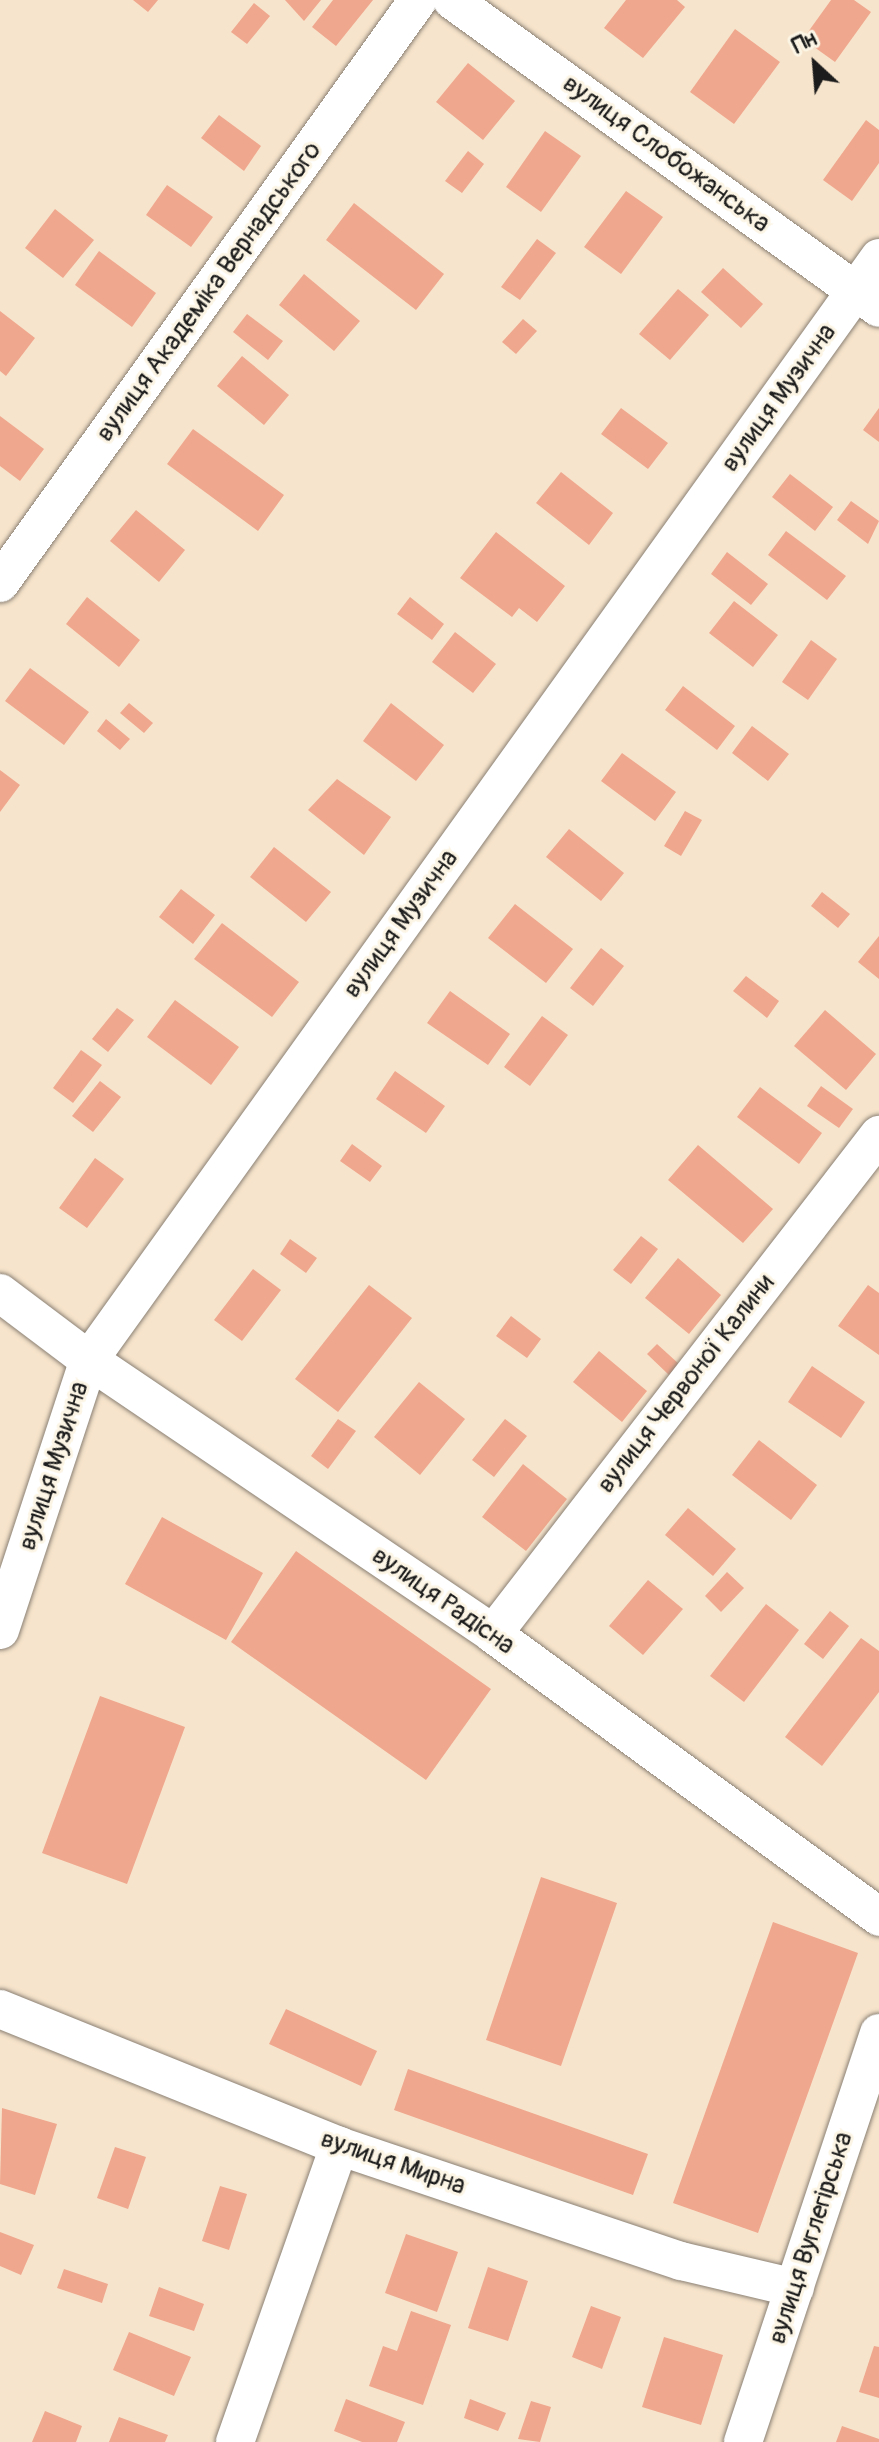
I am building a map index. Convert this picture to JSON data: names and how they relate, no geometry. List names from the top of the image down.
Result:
{
  "streets": {
    "street": [
      "вулиця Слобожанська",
      "вулиця Академіка Вернадського",
      "вулиця Музична",
      "вулиця Червоної Калини",
      "вулиця Радісна",
      "вулиця Мирна",
      "вулиця Вуглегірська"
    ]
  },
  "crossings": [
    ["вулиця Слобожанська", "вулиця Музична"],
    ["вулиця Музична", "вулиця Радісна"],
    ["вулиця Червоної Калини", "вулиця Радісна"],
    ["вулиця Мирна", "вулиця Вуглегірська"]
  ],
  "north": "top left"
}
